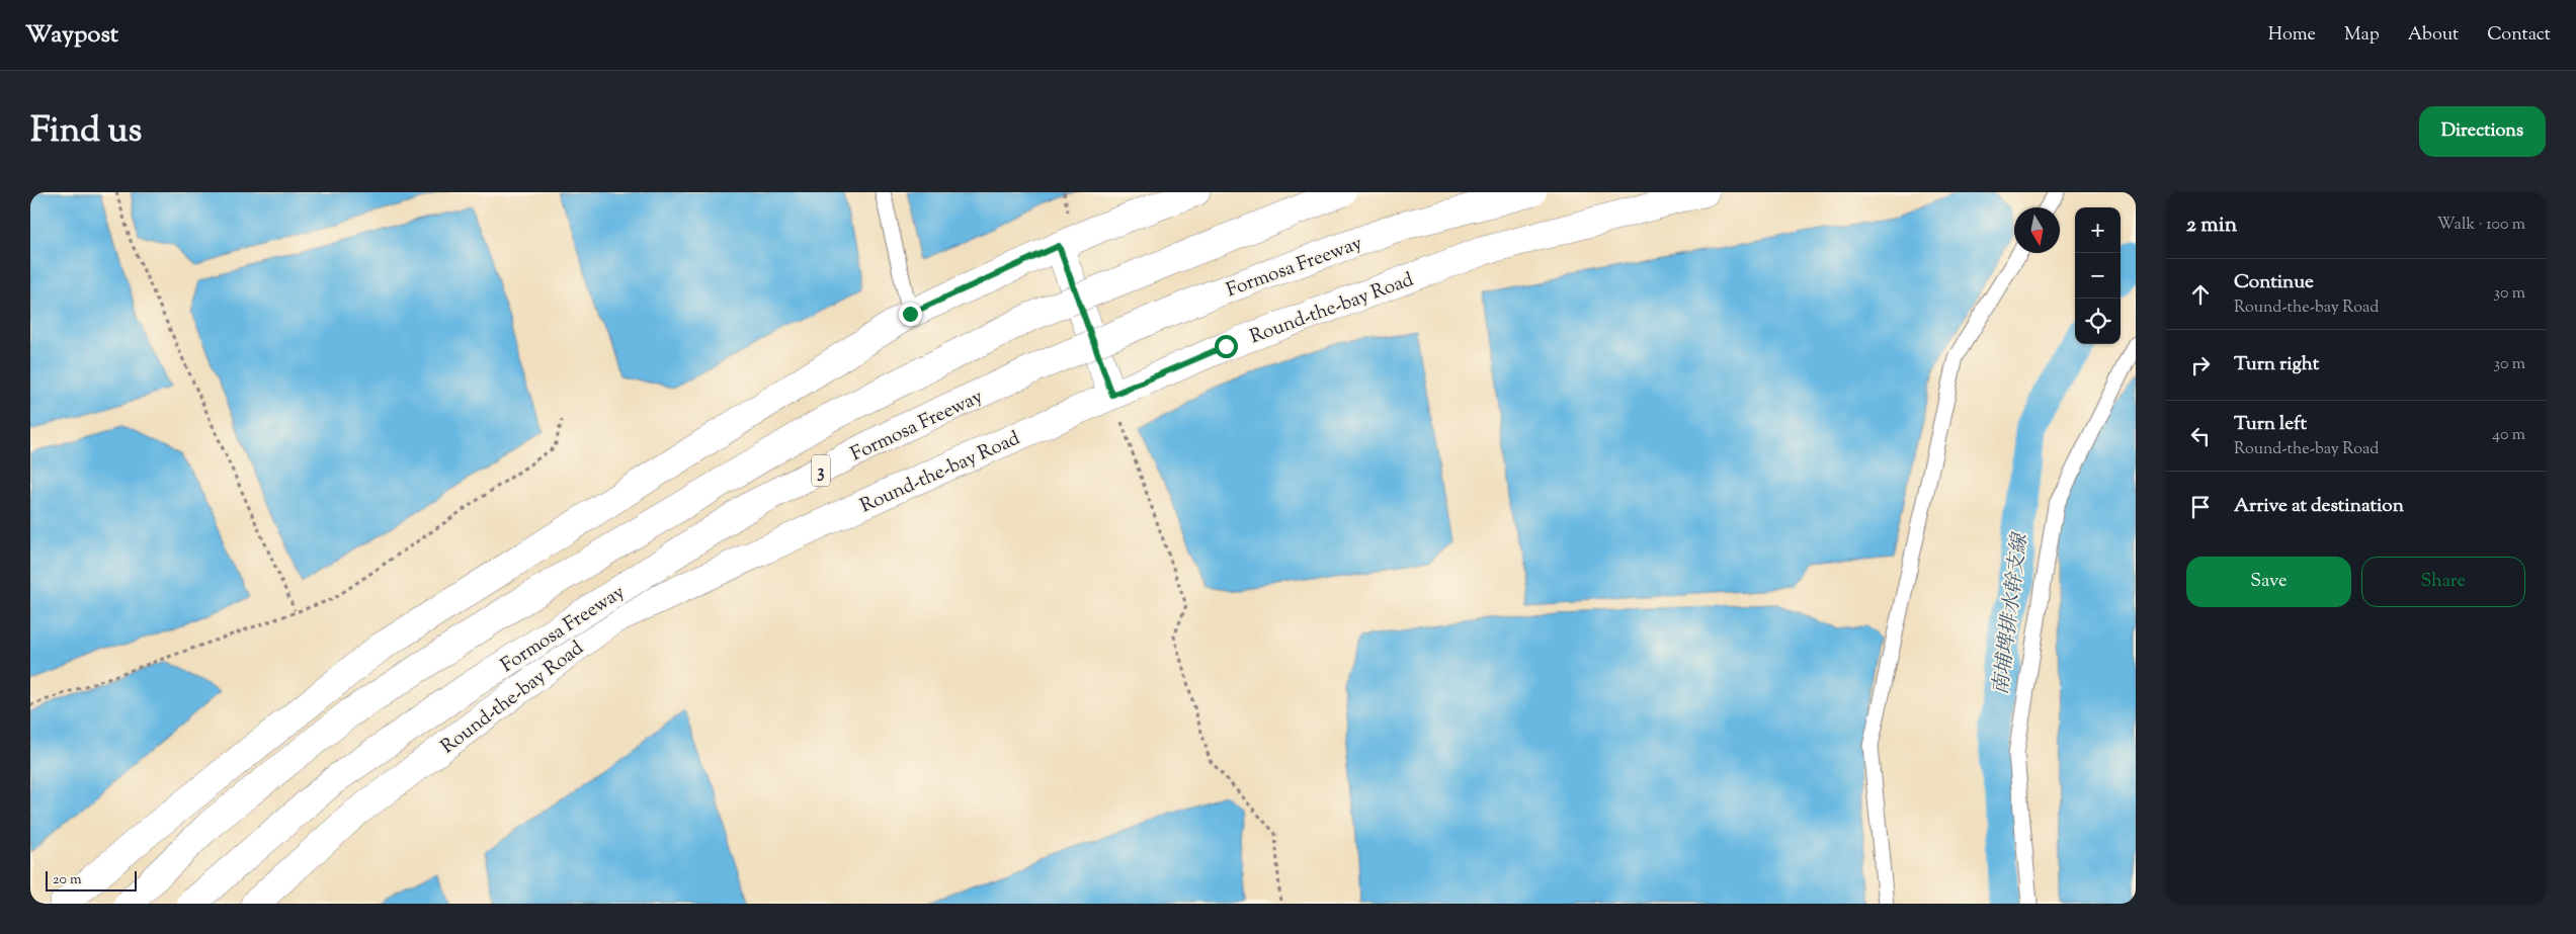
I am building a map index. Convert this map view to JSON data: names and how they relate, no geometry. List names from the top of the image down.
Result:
{
  "streets": {
    "main road": ["Formosa Freeway", "Round-the-bay Road", "3"]
  },
  "water": ["南埔埤排水幹支線"],
  "scale_bar": "20 m",
  "north": "bottom",
  "page": {
    "header": "Waypost",
    "nav": [
      "Home",
      "Map",
      "About",
      "Contact"
    ],
    "title": "Find us",
    "buttons": [
      "Directions",
      ["Save", "Share"]
    ],
    "heading": ["2 min", "Walk · 100 m"],
    "map_buttons": ["+", "−"],
    "list": [
      ["Continue", "Round-the-bay Road", "30 m"],
      ["Turn right", "30 m"],
      ["Turn left", "Round-the-bay Road", "40 m"],
      "Arrive at destination"
    ],
    "scale": "20 m"
  }
}
